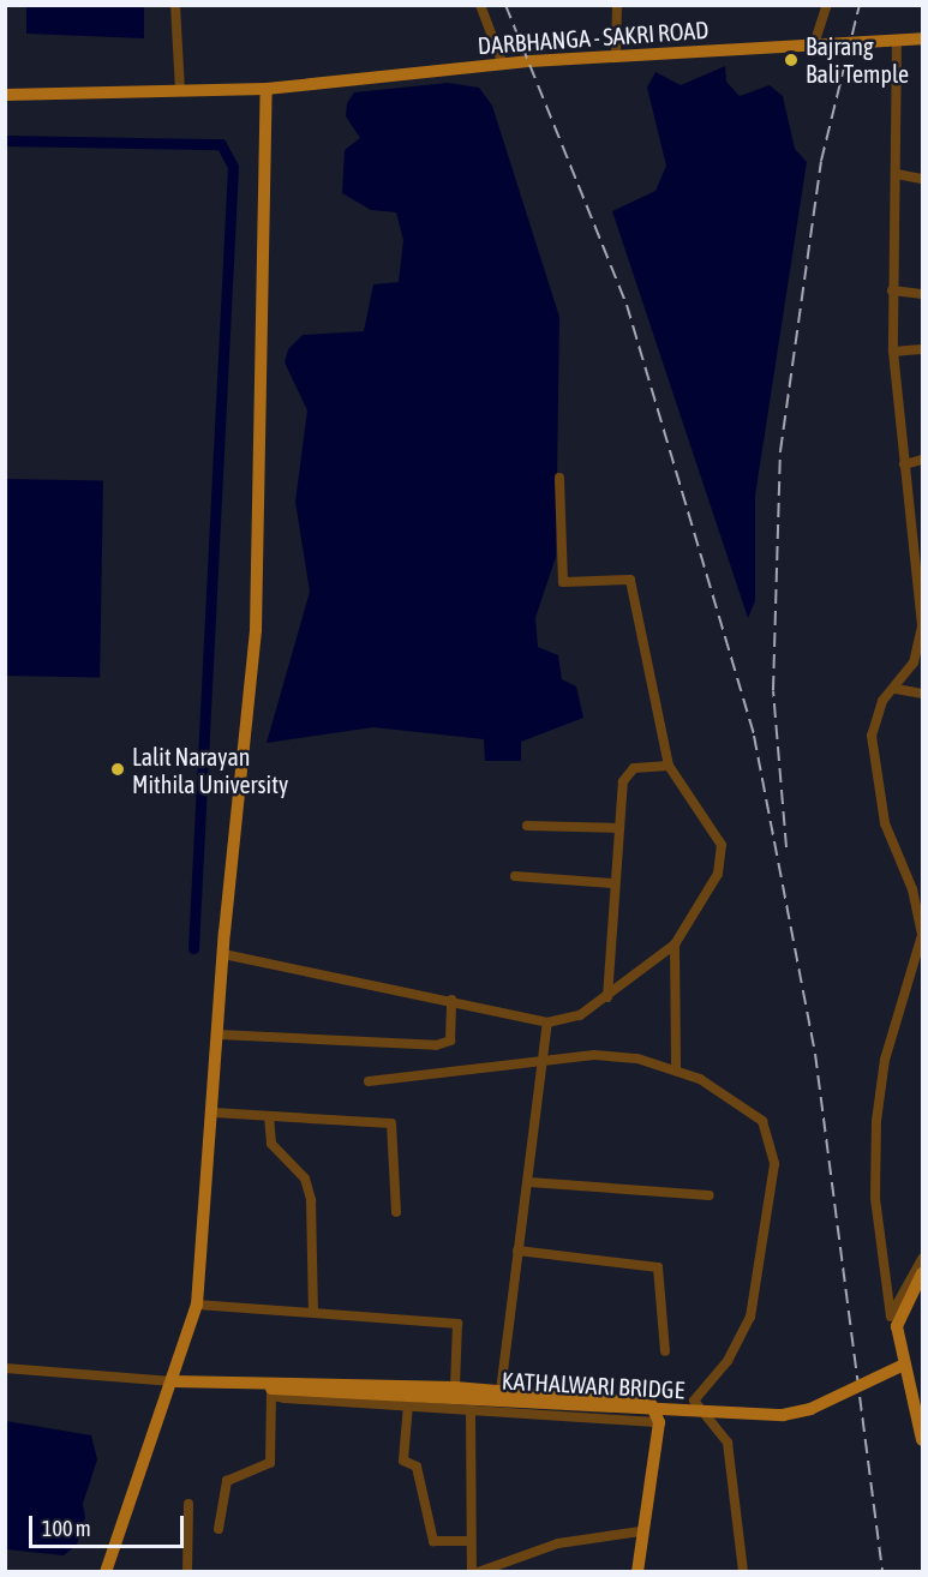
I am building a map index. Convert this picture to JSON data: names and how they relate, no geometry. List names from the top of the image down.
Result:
{
  "streets": {
    "main road": ["DARBHANGA - SAKRI ROAD", "KATHALWARI BRIDGE"]
  },
  "places": ["Bajrang Bali Temple", "Lalit Narayan Mithila University"],
  "scale_bar": "100 m"
}
